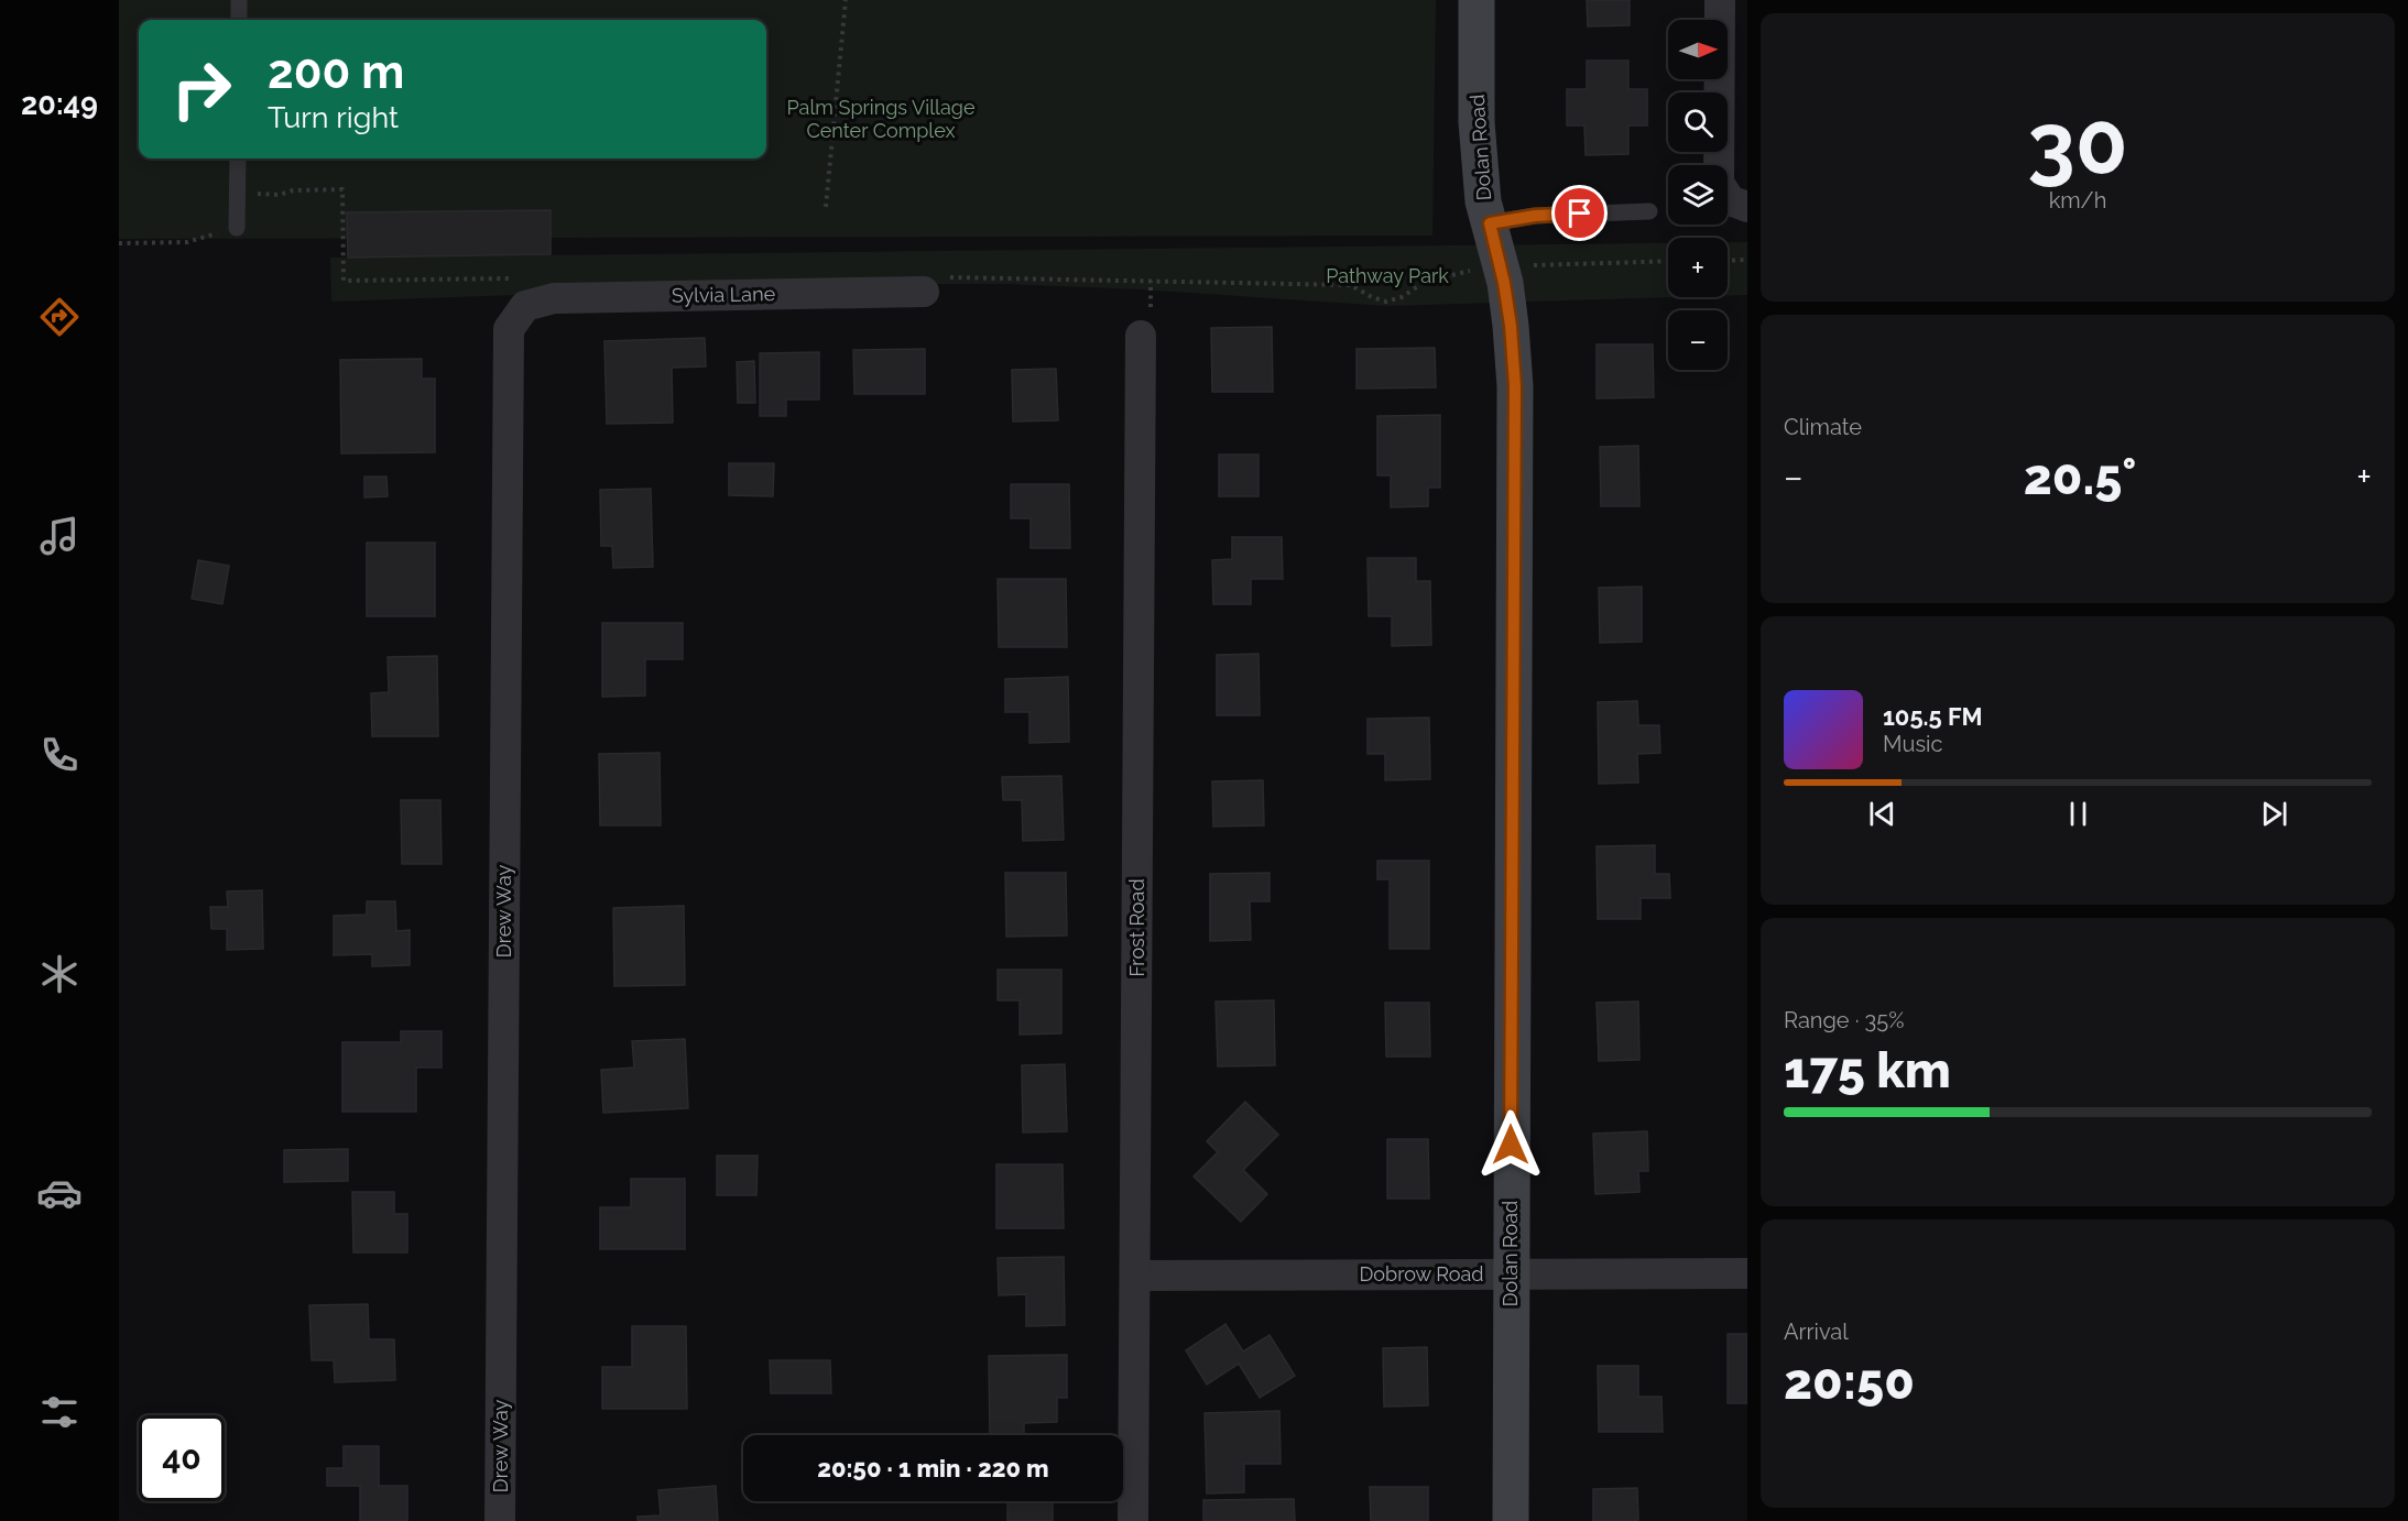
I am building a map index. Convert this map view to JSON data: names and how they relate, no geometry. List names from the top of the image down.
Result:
{
  "streets": {
    "street": [
      "Dolan Road",
      "Sylvia Lane",
      "Drew Way",
      "Frost Road",
      "Dobrow Road"
    ]
  },
  "crossings": [
    ["Dolan Road", "Dobrow Road"],
    ["Sylvia Lane", "Drew Way"],
    ["Frost Road", "Dobrow Road"]
  ],
  "parks": ["Palm Springs Village Center Complex", "Pathway Park"],
  "north": "right",
  "page": {
    "tabs": "20:49",
    "tile": [
      ["30", "km/h"],
      "Climate",
      ["Range · 35%", "175 km"],
      ["Arrival", "20:50"]
    ],
    "map_buttons": ["+", "−"],
    "turn": ["200 m", "Turn right"],
    "heat": ["−", "20.5°", "+"],
    "song": ["105.5 FM", "Music"],
    "limit": "40",
    "trip": "20:50 · 1 min · 220 m"
  }
}
